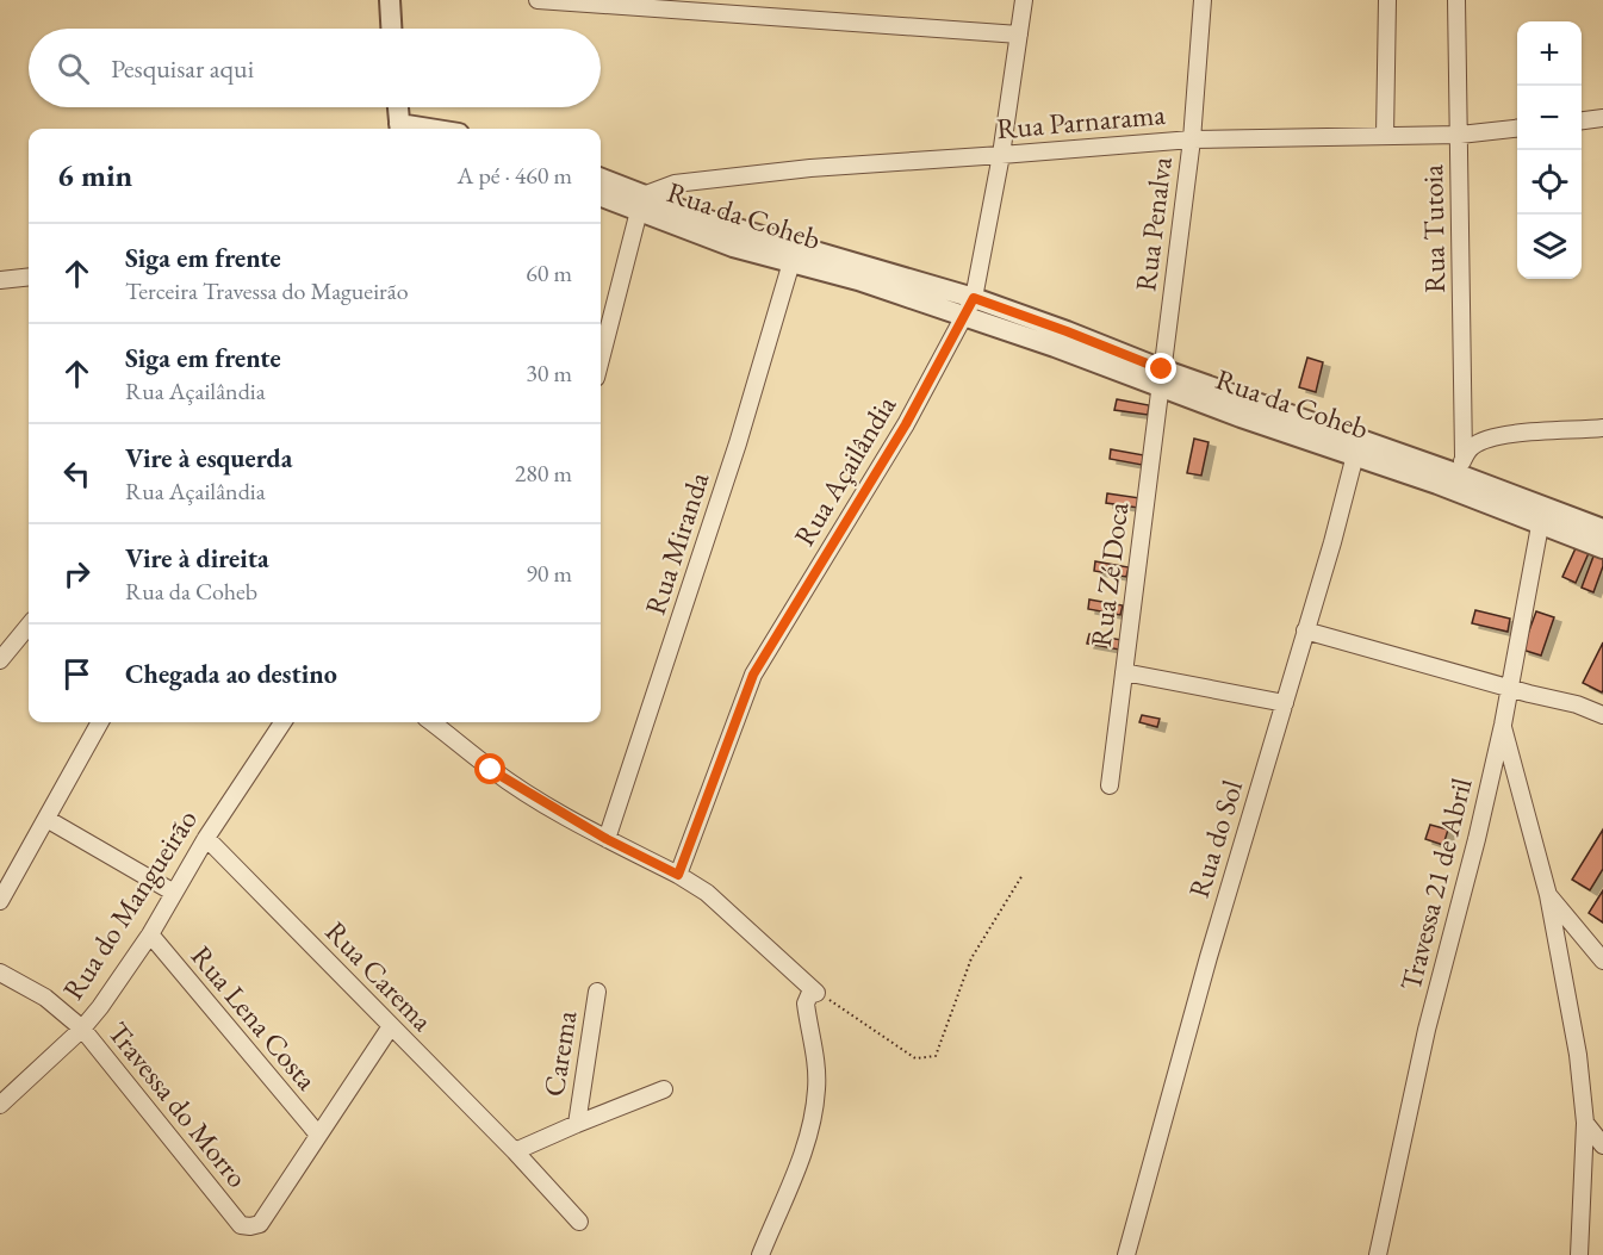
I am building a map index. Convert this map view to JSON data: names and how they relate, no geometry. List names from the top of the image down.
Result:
{
  "streets": {
    "street": [
      "Rua Parnarama",
      "Rua da Coheb",
      "Rua Penalva",
      "Rua Tutoia",
      "Rua Açailândia",
      "Rua Miranda",
      "Rua Zé Doca",
      "Rua do Sol",
      "Travessa 21 de Abril",
      "Rua do Mangueirão",
      "Rua Carema",
      "Rua Lena Costa",
      "Carema",
      "Travessa do Morro"
    ]
  },
  "crossings": [
    ["Rua Parnarama", "Rua da Coheb"],
    ["Rua Parnarama", "Rua Penalva"],
    ["Rua Parnarama", "Rua Tutoia"],
    ["Rua Parnarama", "Rua Açailândia"],
    ["Rua da Coheb", "Rua Penalva"],
    ["Rua da Coheb", "Rua Tutoia"],
    ["Rua da Coheb", "Rua Açailândia"],
    ["Rua da Coheb", "Rua Miranda"],
    ["Rua da Coheb", "Rua Zé Doca"],
    ["Rua da Coheb", "Rua do Sol"],
    ["Rua da Coheb", "Travessa 21 de Abril"],
    ["Rua Penalva", "Rua Zé Doca"],
    ["Rua do Mangueirão", "Rua Carema"],
    ["Rua do Mangueirão", "Rua Lena Costa"],
    ["Rua do Mangueirão", "Travessa do Morro"],
    ["Rua Carema", "Carema"],
    ["Rua Lena Costa", "Travessa do Morro"]
  ],
  "page": {
    "map_buttons": ["+", "−"],
    "search": "Pesquisar aqui",
    "heading": ["6 min", "A pé · 460 m"],
    "list": [
      ["Siga em frente", "Terceira Travessa do Magueirão", "60 m"],
      ["Siga em frente", "Rua Açailândia", "30 m"],
      ["Vire à esquerda", "Rua Açailândia", "280 m"],
      ["Vire à direita", "Rua da Coheb", "90 m"],
      "Chegada ao destino"
    ]
  }
}
